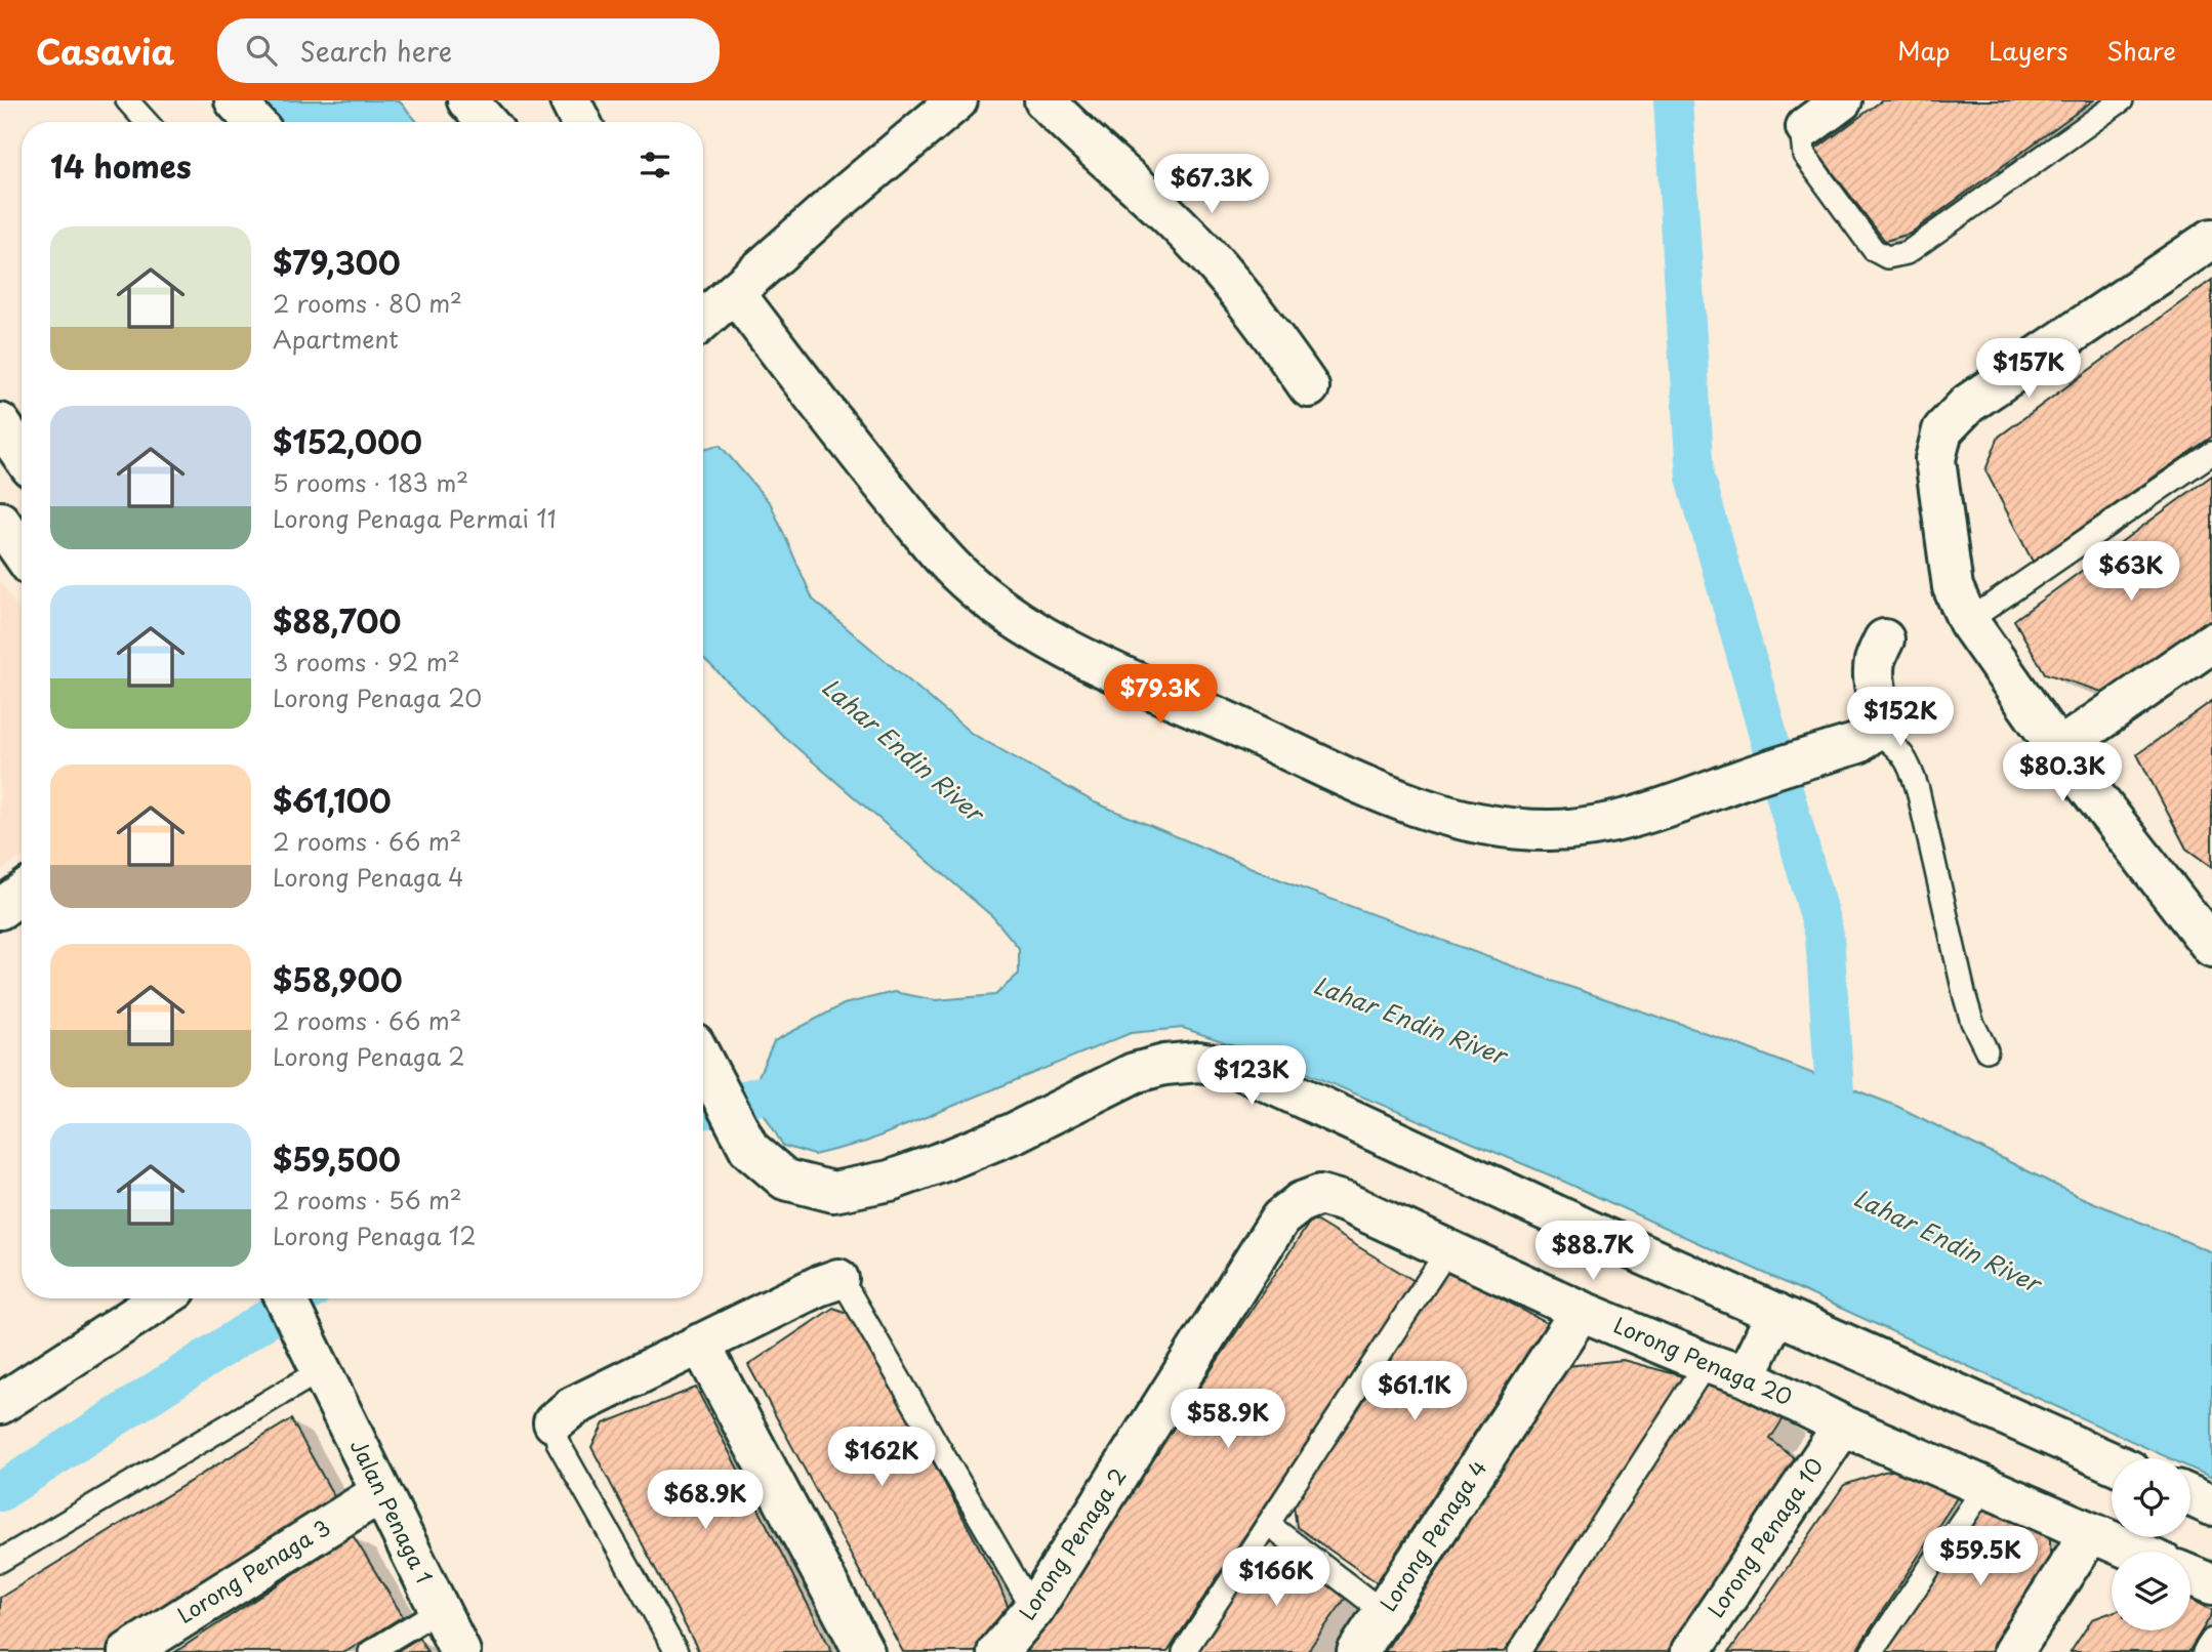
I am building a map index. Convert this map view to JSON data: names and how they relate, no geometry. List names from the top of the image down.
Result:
{
  "streets": {
    "street": [
      "Lorong Penaga 20",
      "Jalan Penaga 1",
      "Lorong Penaga 4",
      "Lorong Penaga 10",
      "Lorong Penaga 2",
      "Lorong Penaga 3"
    ]
  },
  "crossings": [
    ["Lorong Penaga 20", "Lorong Penaga 4"],
    ["Lorong Penaga 20", "Lorong Penaga 10"],
    ["Lorong Penaga 20", "Lorong Penaga 2"],
    ["Jalan Penaga 1", "Lorong Penaga 3"]
  ],
  "water": ["Lahar Endin River"],
  "page": {
    "header": "Casavia",
    "search": "Search here",
    "nav": ["Map", "Layers", "Share"],
    "heading": "14 homes",
    "price": [
      "$67.3K",
      "$157K",
      "$63K",
      "$79.3K",
      "$152K",
      "$80.3K",
      "$123K",
      "$88.7K",
      "$61.1K",
      "$58.9K",
      "$162K",
      "$68.9K",
      "$59.5K",
      "$166K"
    ],
    "list": [
      {
        "name": "$79,300",
        "note": "2 rooms · 80 m² · Apartment"
      },
      {
        "name": "$152,000",
        "note": "5 rooms · 183 m² · Lorong Penaga Permai 11"
      },
      {
        "name": "$88,700",
        "note": "3 rooms · 92 m² · Lorong Penaga 20"
      },
      {
        "name": "$61,100",
        "note": "2 rooms · 66 m² · Lorong Penaga 4"
      },
      {
        "name": "$58,900",
        "note": "2 rooms · 66 m² · Lorong Penaga 2"
      },
      {
        "name": "$59,500",
        "note": "2 rooms · 56 m² · Lorong Penaga 12"
      }
    ]
  }
}
